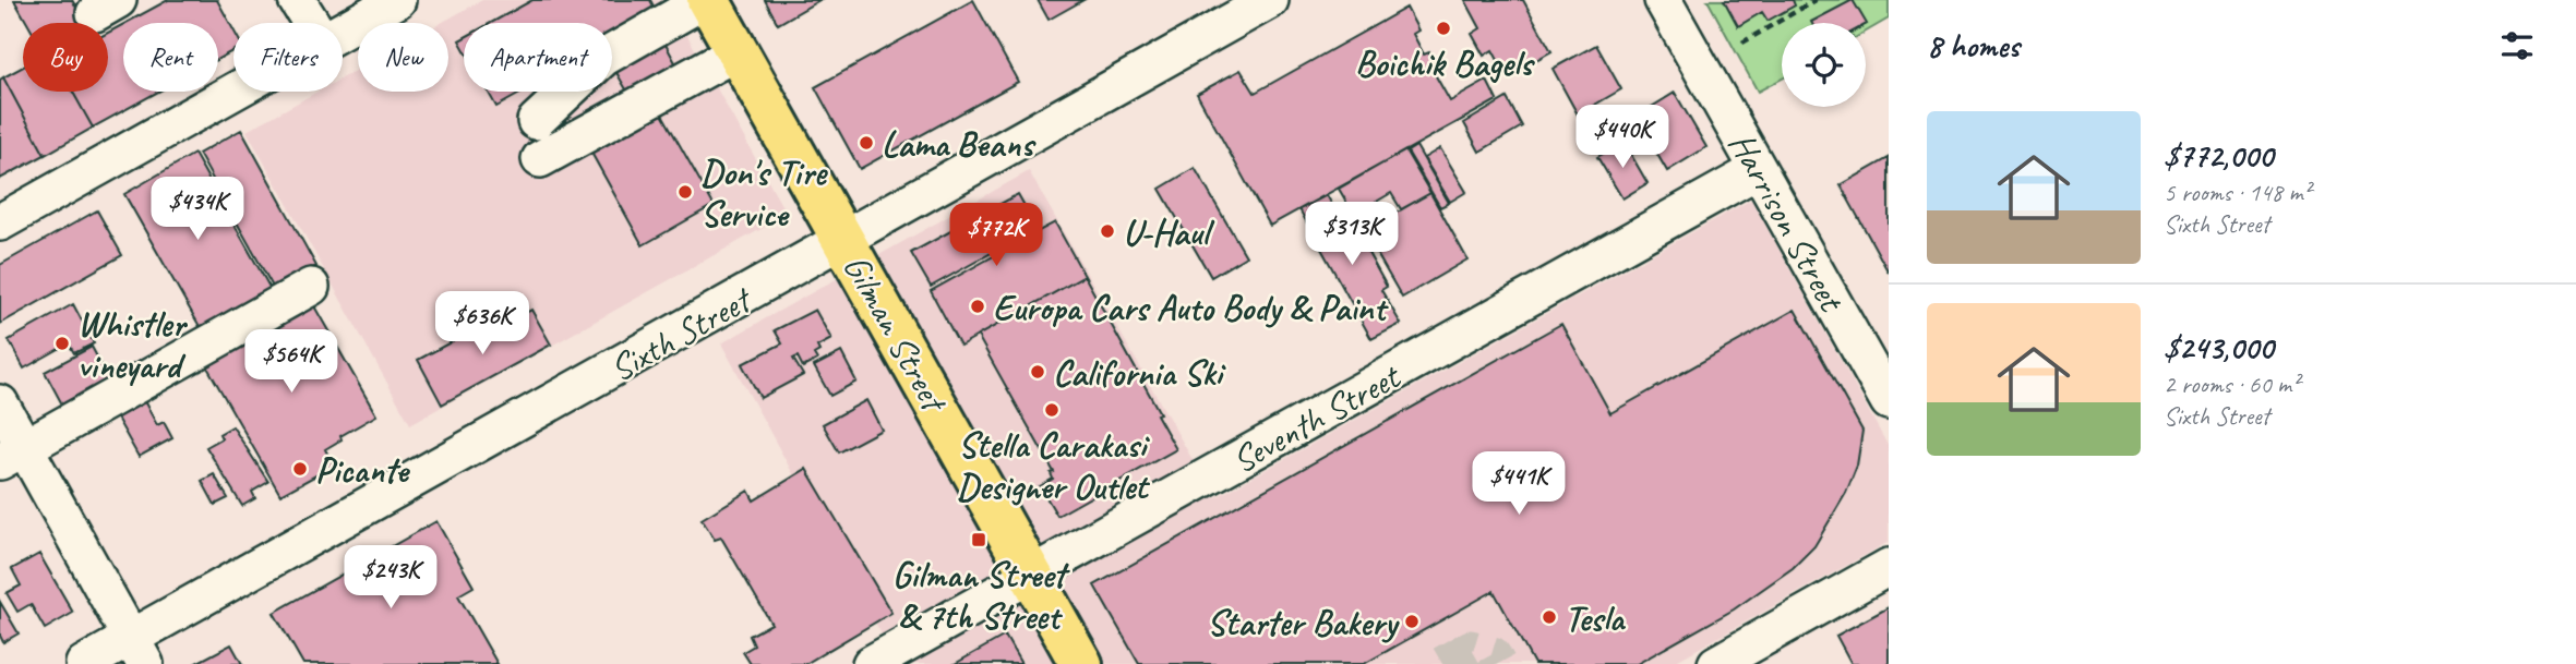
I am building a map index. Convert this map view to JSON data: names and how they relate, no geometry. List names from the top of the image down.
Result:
{
  "streets": {
    "main road": ["Gilman Street"],
    "street": ["Harrison Street", "Sixth Street", "Seventh Street"]
  },
  "crossings": [
    ["Harrison Street", "Seventh Street"],
    ["Gilman Street", "Sixth Street"],
    ["Gilman Street", "Seventh Street"]
  ],
  "places": {
    "other": [
      "Boichik Bagels",
      "Lama Beans",
      "Don's Tire Service",
      "U-Haul",
      "Europa Cars Auto Body & Paint",
      "Whistler vineyard",
      "California Ski",
      "Stella Carakasi Designer Outlet",
      "Picante",
      "Tesla",
      "Starter Bakery"
    ],
    "transit": ["Gilman Street & 7th Street"]
  },
  "page": {
    "heading": "8 homes",
    "chip": [
      "Buy",
      "Rent",
      "Filters",
      "New",
      "Apartment"
    ],
    "list": [
      {
        "name": "$772,000",
        "note": "5 rooms · 148 m² · Sixth Street"
      },
      {
        "name": "$243,000",
        "note": "2 rooms · 60 m² · Sixth Street"
      }
    ],
    "price": [
      "$440K",
      "$434K",
      "$313K",
      "$772K",
      "$636K",
      "$564K",
      "$441K",
      "$243K"
    ]
  }
}
